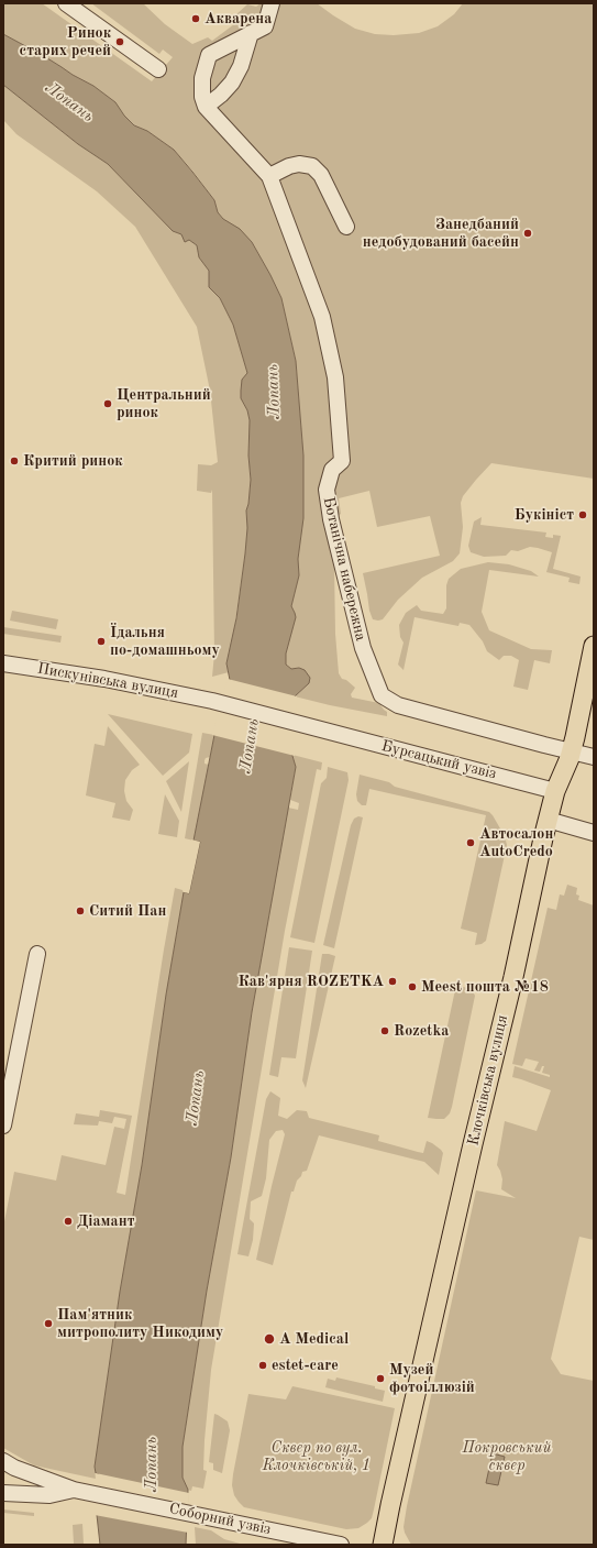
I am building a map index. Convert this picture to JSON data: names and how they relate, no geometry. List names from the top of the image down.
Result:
{
  "streets": {
    "main road": ["Клочківська вулиця"],
    "street": [
      "Ботанічна набережна",
      "Пискунівська вулиця",
      "Бурсацький узвіз",
      "Соборний узвіз"
    ]
  },
  "crossings": [
    ["Ботанічна набережна", "Клочківська вулиця"],
    ["Пискунівська вулиця", "Бурсацький узвіз"],
    ["Бурсацький узвіз", "Клочківська вулиця"]
  ],
  "water": ["Лопань"],
  "parks": ["Сквер по вул. Клочківській, 1", "Покровський сквер"],
  "places": [
    "Акварена",
    "Ринок старих речей",
    "Занедбаний недобудований басейн",
    "Центральний ринок",
    "Критий ринок",
    "Букініст",
    "Їдальня по-домашньому",
    "Автосалон AutoCredo",
    "Ситий Пан",
    "Кав'ярня ROZETKA",
    "Meest пошта №18",
    "Rozetka",
    "Діамант",
    "Пам'ятник митрополиту Никодиму",
    "A Medical",
    "estet-care",
    "Музей фотоіллюзій"
  ]
}
